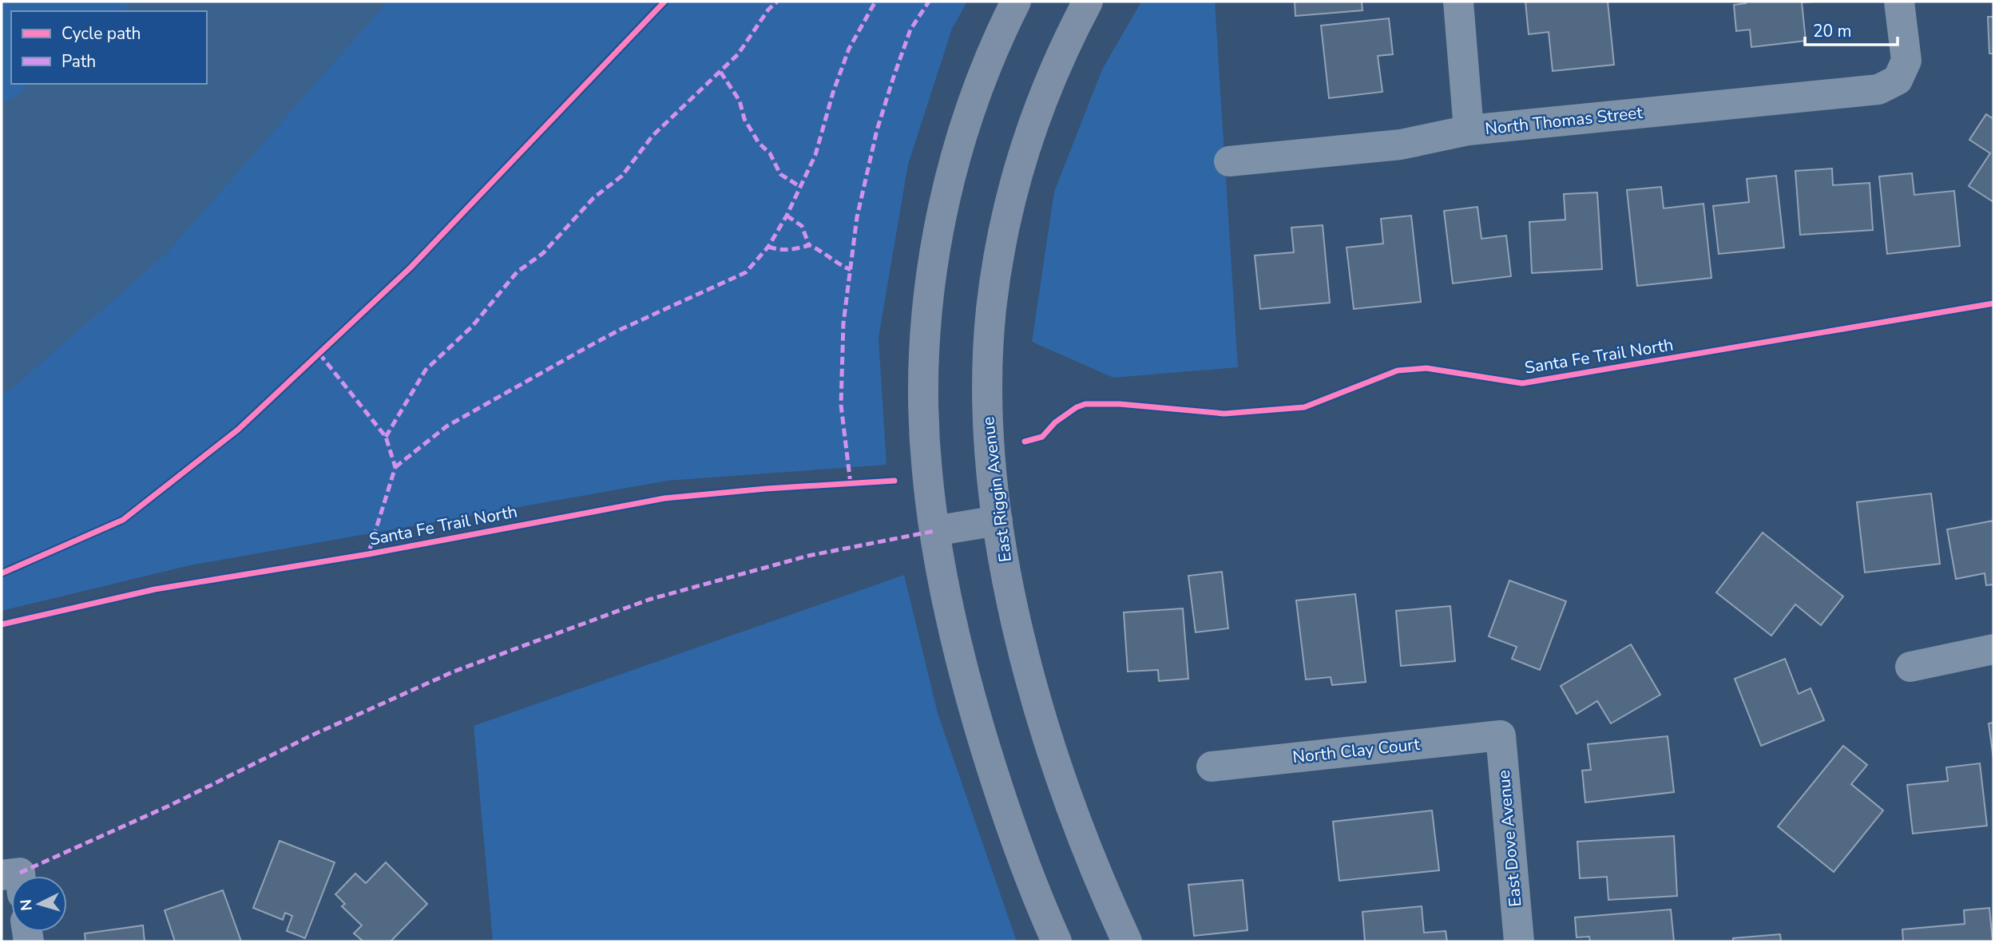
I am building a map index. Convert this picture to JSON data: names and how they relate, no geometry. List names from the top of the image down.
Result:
{
  "streets": {
    "main road": ["East Riggin Avenue"],
    "street": ["North Thomas Street", "North Clay Court", "East Dove Avenue"],
    "cycle path": ["Santa Fe Trail North"]
  },
  "crossings": [
    ["North Clay Court", "East Dove Avenue"]
  ],
  "legend": ["Cycle path", "Path"],
  "scale_bar": "20 m",
  "north": "left"
}
